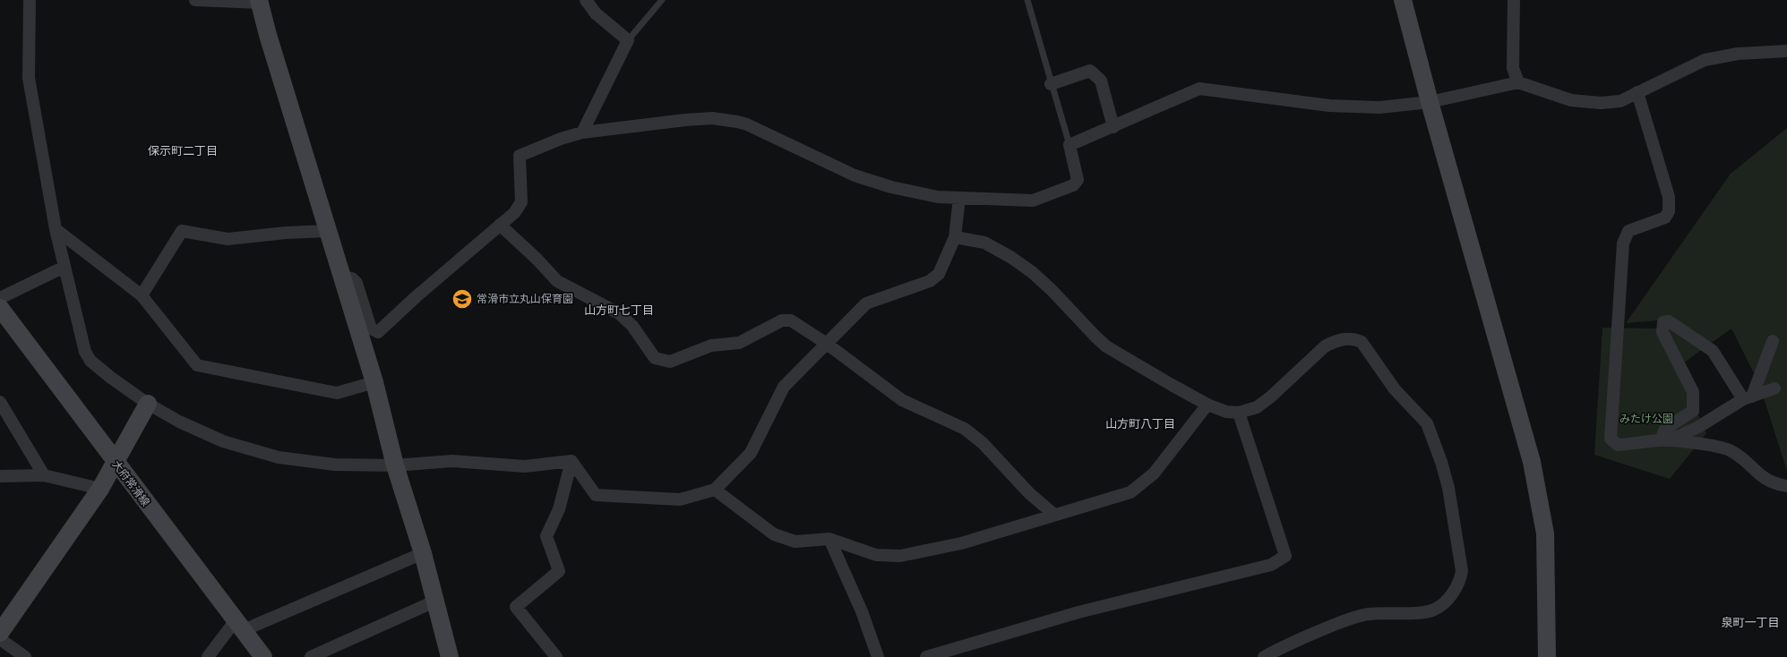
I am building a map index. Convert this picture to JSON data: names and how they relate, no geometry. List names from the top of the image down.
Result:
{
  "streets": {
    "street": ["大府常滑線"]
  },
  "districts": [
    "保示町二丁目",
    "山方町七丁目",
    "山方町八丁目",
    "泉町一丁目"
  ],
  "parks": ["みたけ公園"],
  "places": {
    "school or university": ["常滑市立丸山保育園"]
  }
}
